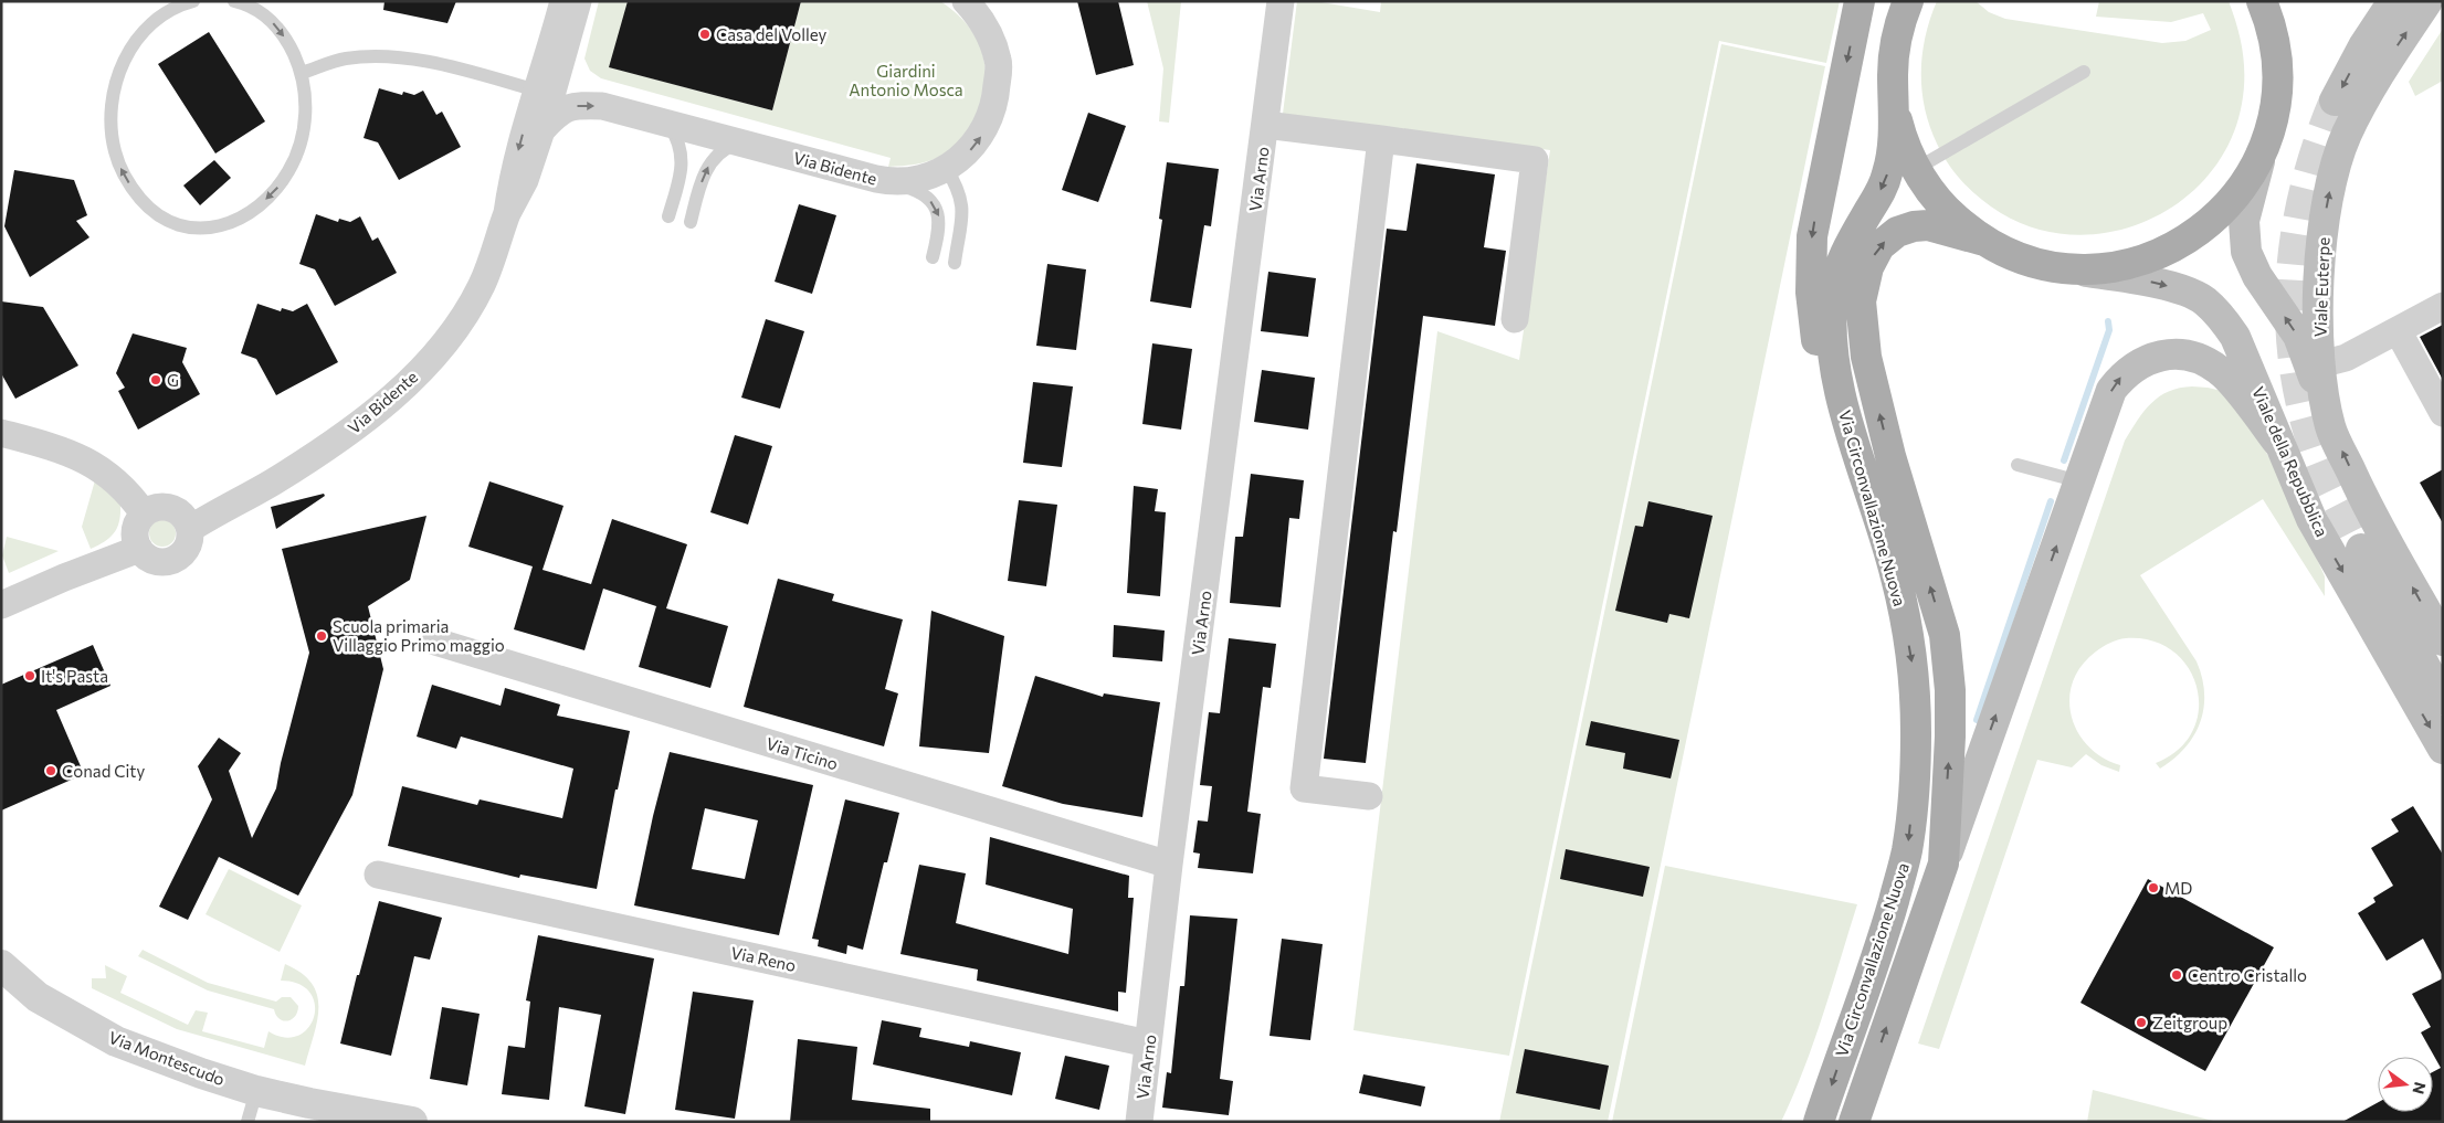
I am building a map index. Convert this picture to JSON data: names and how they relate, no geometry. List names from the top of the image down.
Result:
{
  "streets": {
    "main road": ["Viale Euterpe", "Viale della Repubblica", "Via Circonvallazione Nuova"],
    "street": [
      "Via Bidente",
      "Via Arno",
      "Via Ticino",
      "Via Reno",
      "Via Montescudo"
    ]
  },
  "crossings": [
    ["Via Arno", "Via Ticino"],
    ["Via Arno", "Via Reno"],
    ["Viale della Repubblica", "Via Circonvallazione Nuova"]
  ],
  "one_way": ["Viale della Repubblica"],
  "parks": ["Giardini Antonio Mosca"],
  "places": [
    "Casa del Volley",
    "G",
    "Scuola primaria Villaggio Primo maggio",
    "It's Pasta",
    "Conad City",
    "MD",
    "Centro Cristallo",
    "Zeitgroup"
  ],
  "north": "right"
}
